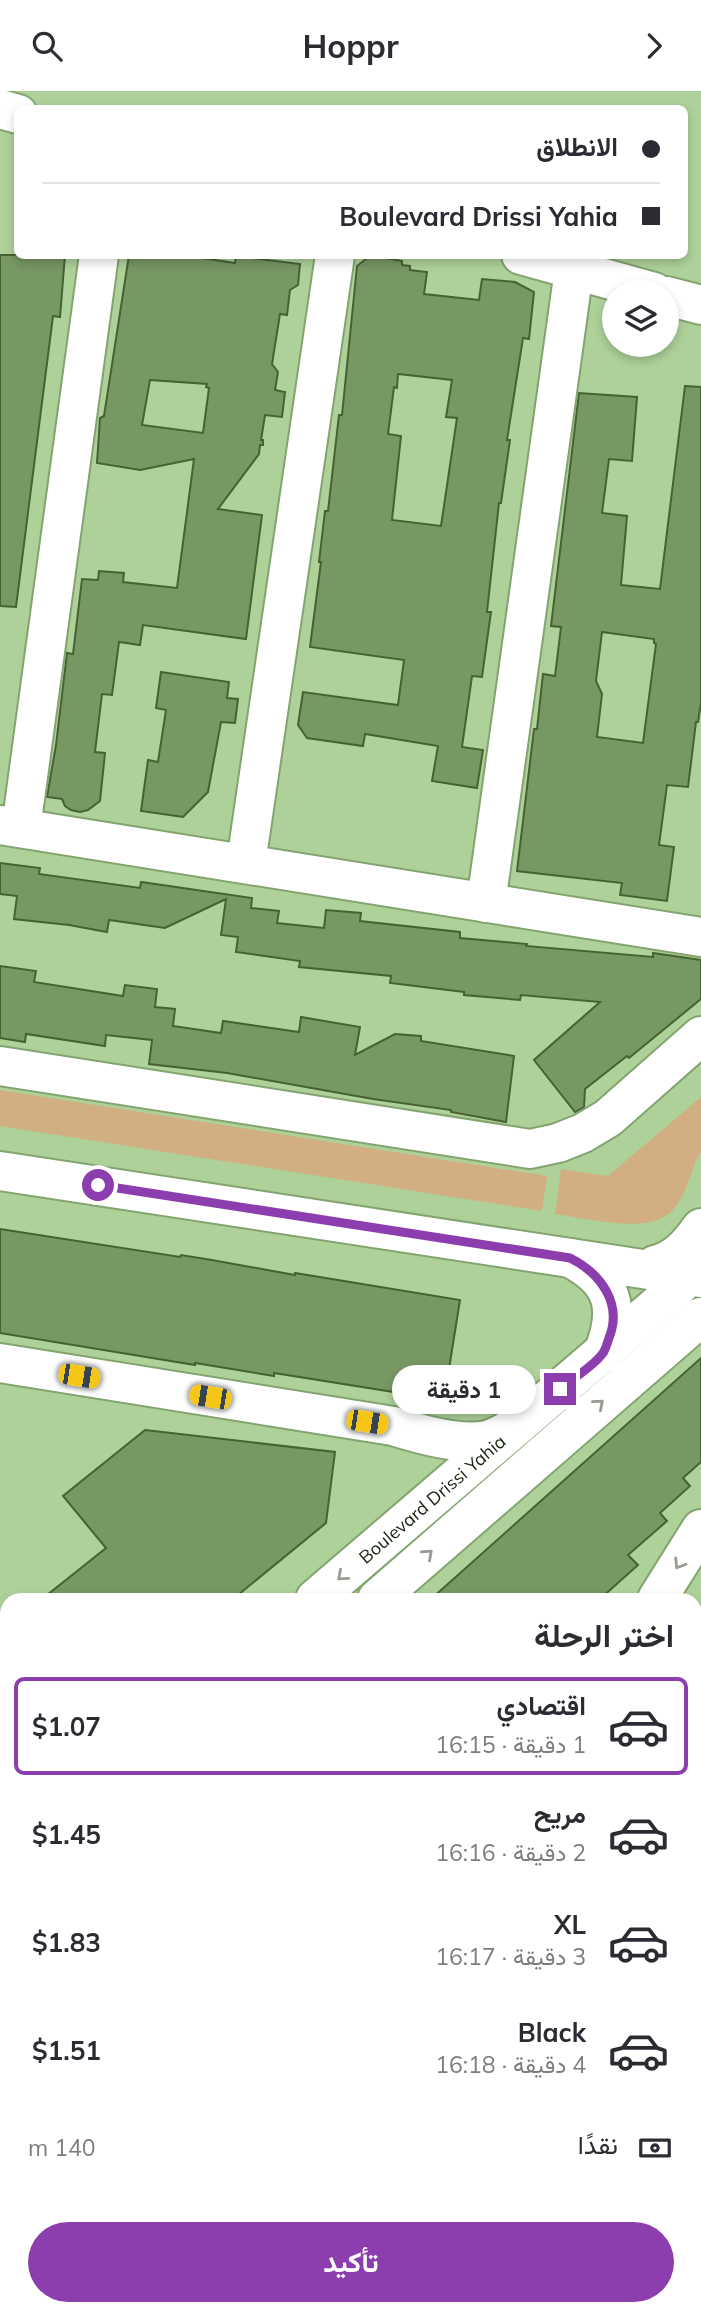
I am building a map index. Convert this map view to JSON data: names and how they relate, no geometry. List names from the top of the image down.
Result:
{
  "streets": {
    "street": ["Boulevard Drissi Yahia"]
  },
  "page": {
    "header": "Hoppr",
    "banner": ["الانطلاق", "Boulevard Drissi Yahia"],
    "bubble": "1 دقيقة",
    "heading": "اختر الرحلة",
    "list": [
      {
        "name": "اقتصادي",
        "note": "1 دقيقة · 16:15",
        "value": "$1.07"
      },
      {
        "name": "مريح",
        "note": "2 دقيقة · 16:16",
        "value": "$1.45"
      },
      {
        "name": "XL",
        "note": "3 دقيقة · 16:17",
        "value": "$1.83"
      },
      {
        "name": "Black",
        "note": "4 دقيقة · 16:18",
        "value": "$1.51"
      }
    ],
    "pay": ["نقدًا", "140 m"],
    "buttons": "تأكيد"
  }
}
